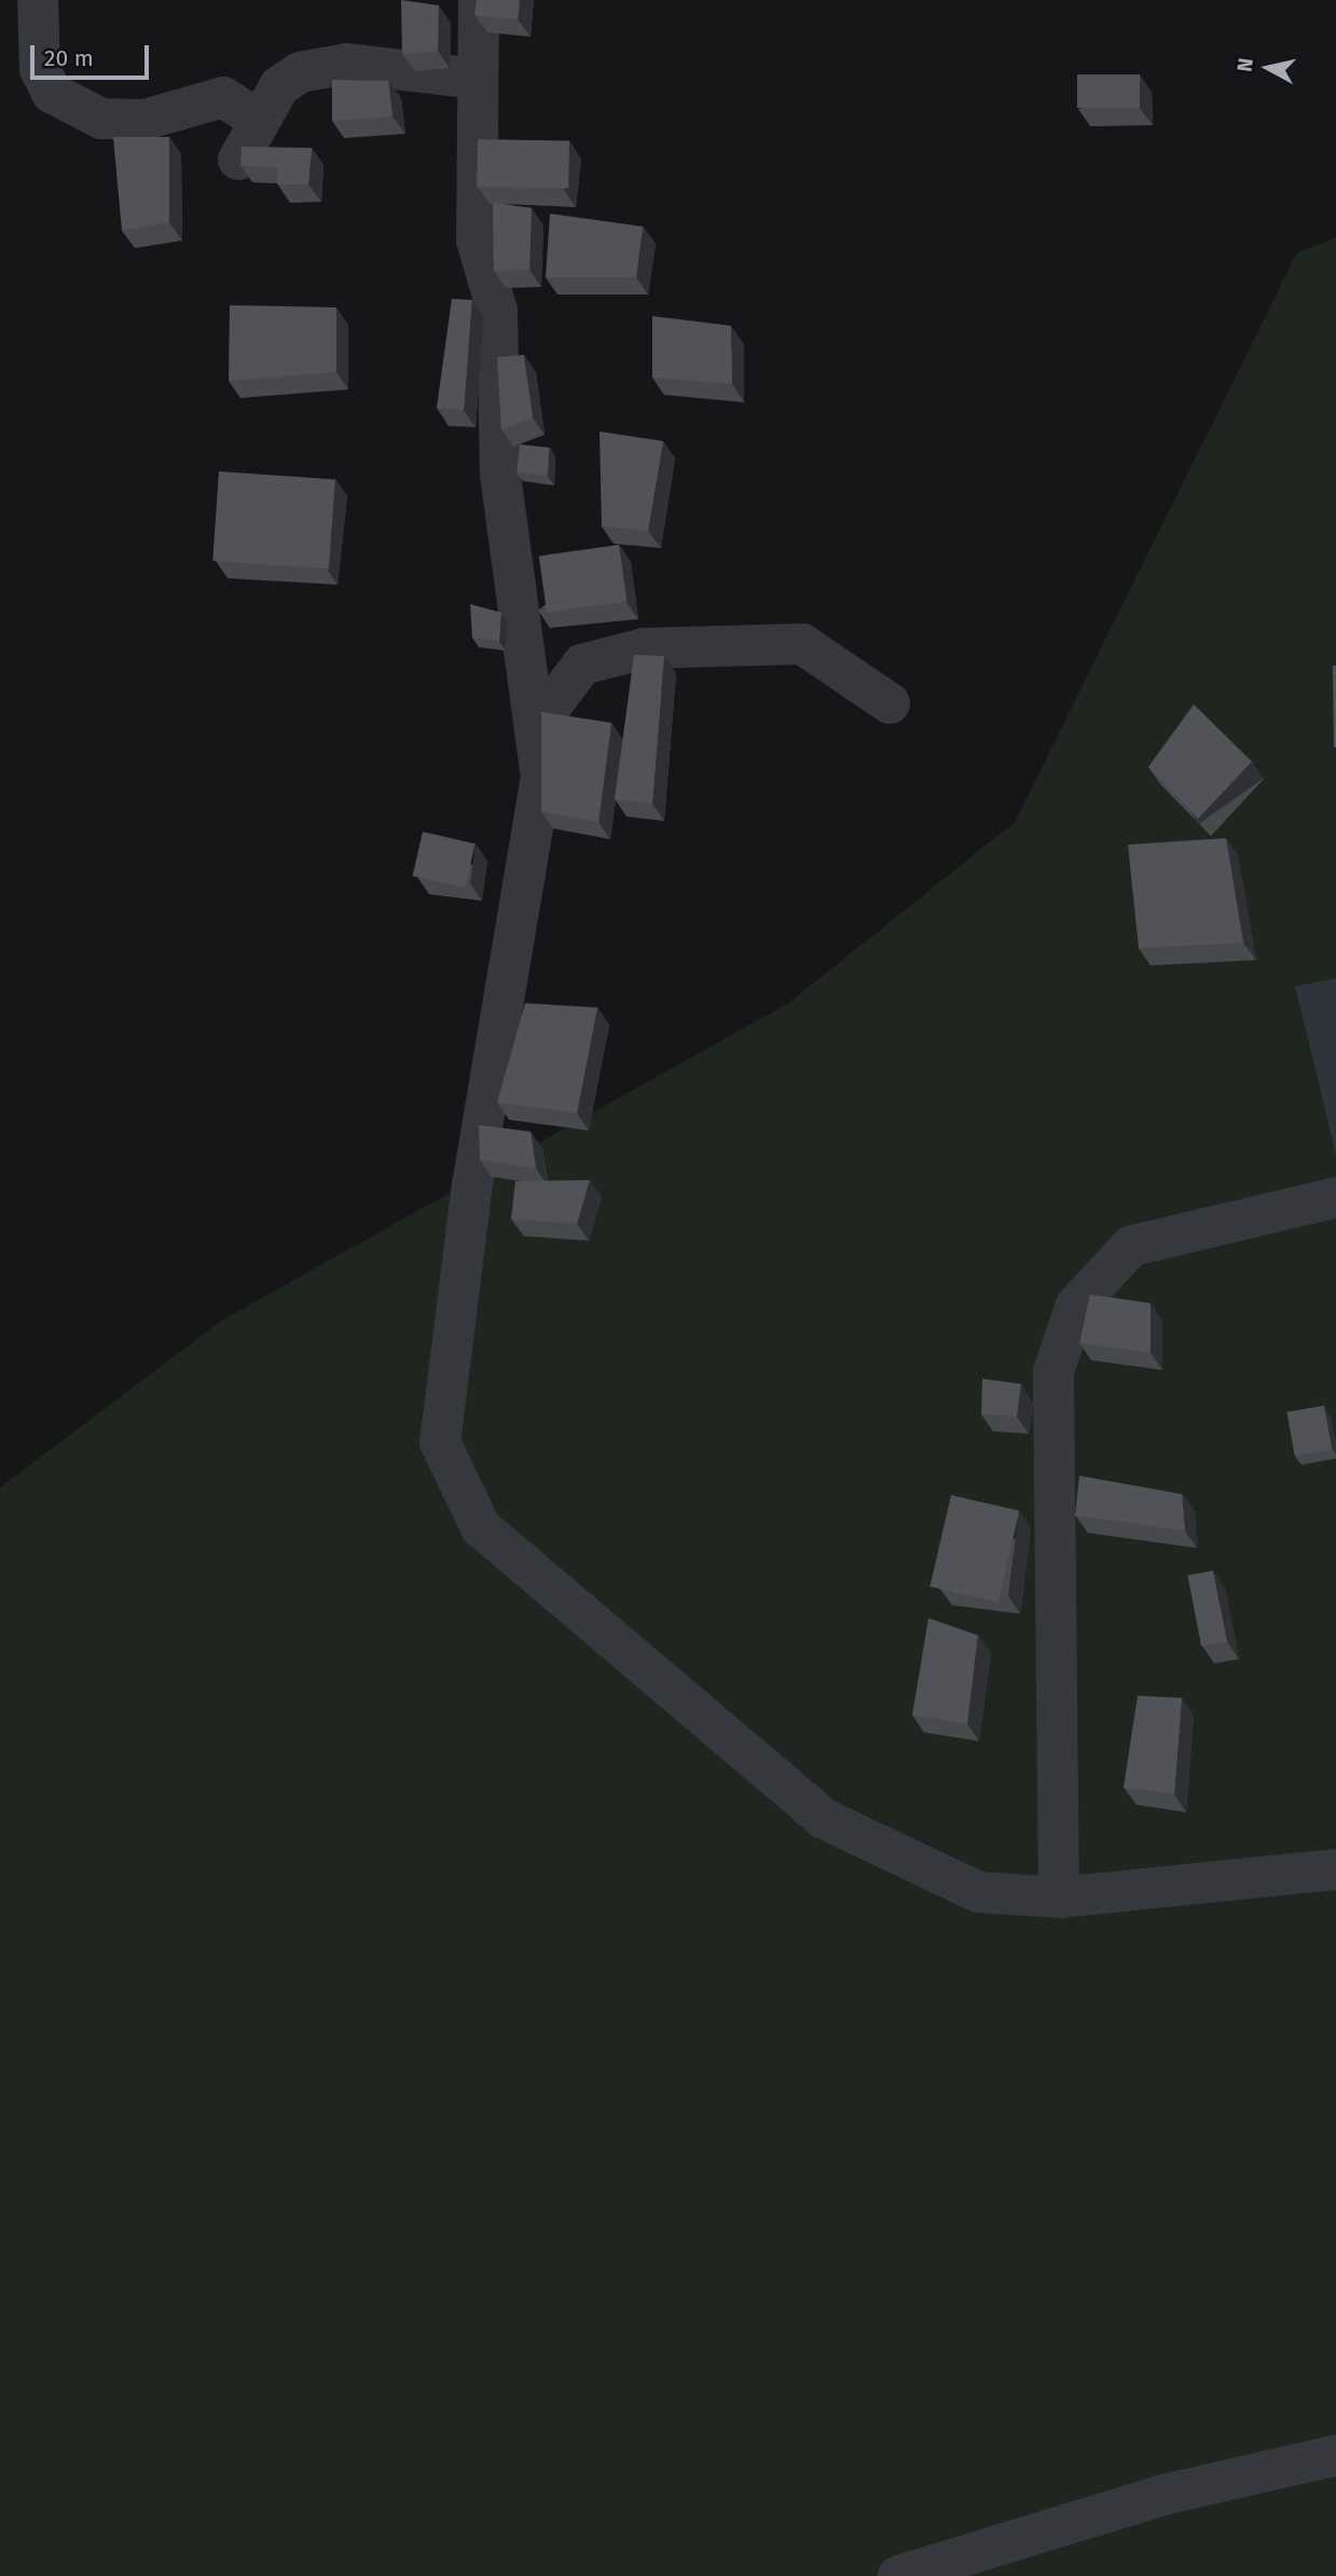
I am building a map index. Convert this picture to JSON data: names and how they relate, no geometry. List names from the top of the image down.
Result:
{
  "scale_bar": "20 m",
  "north": "left"
}
